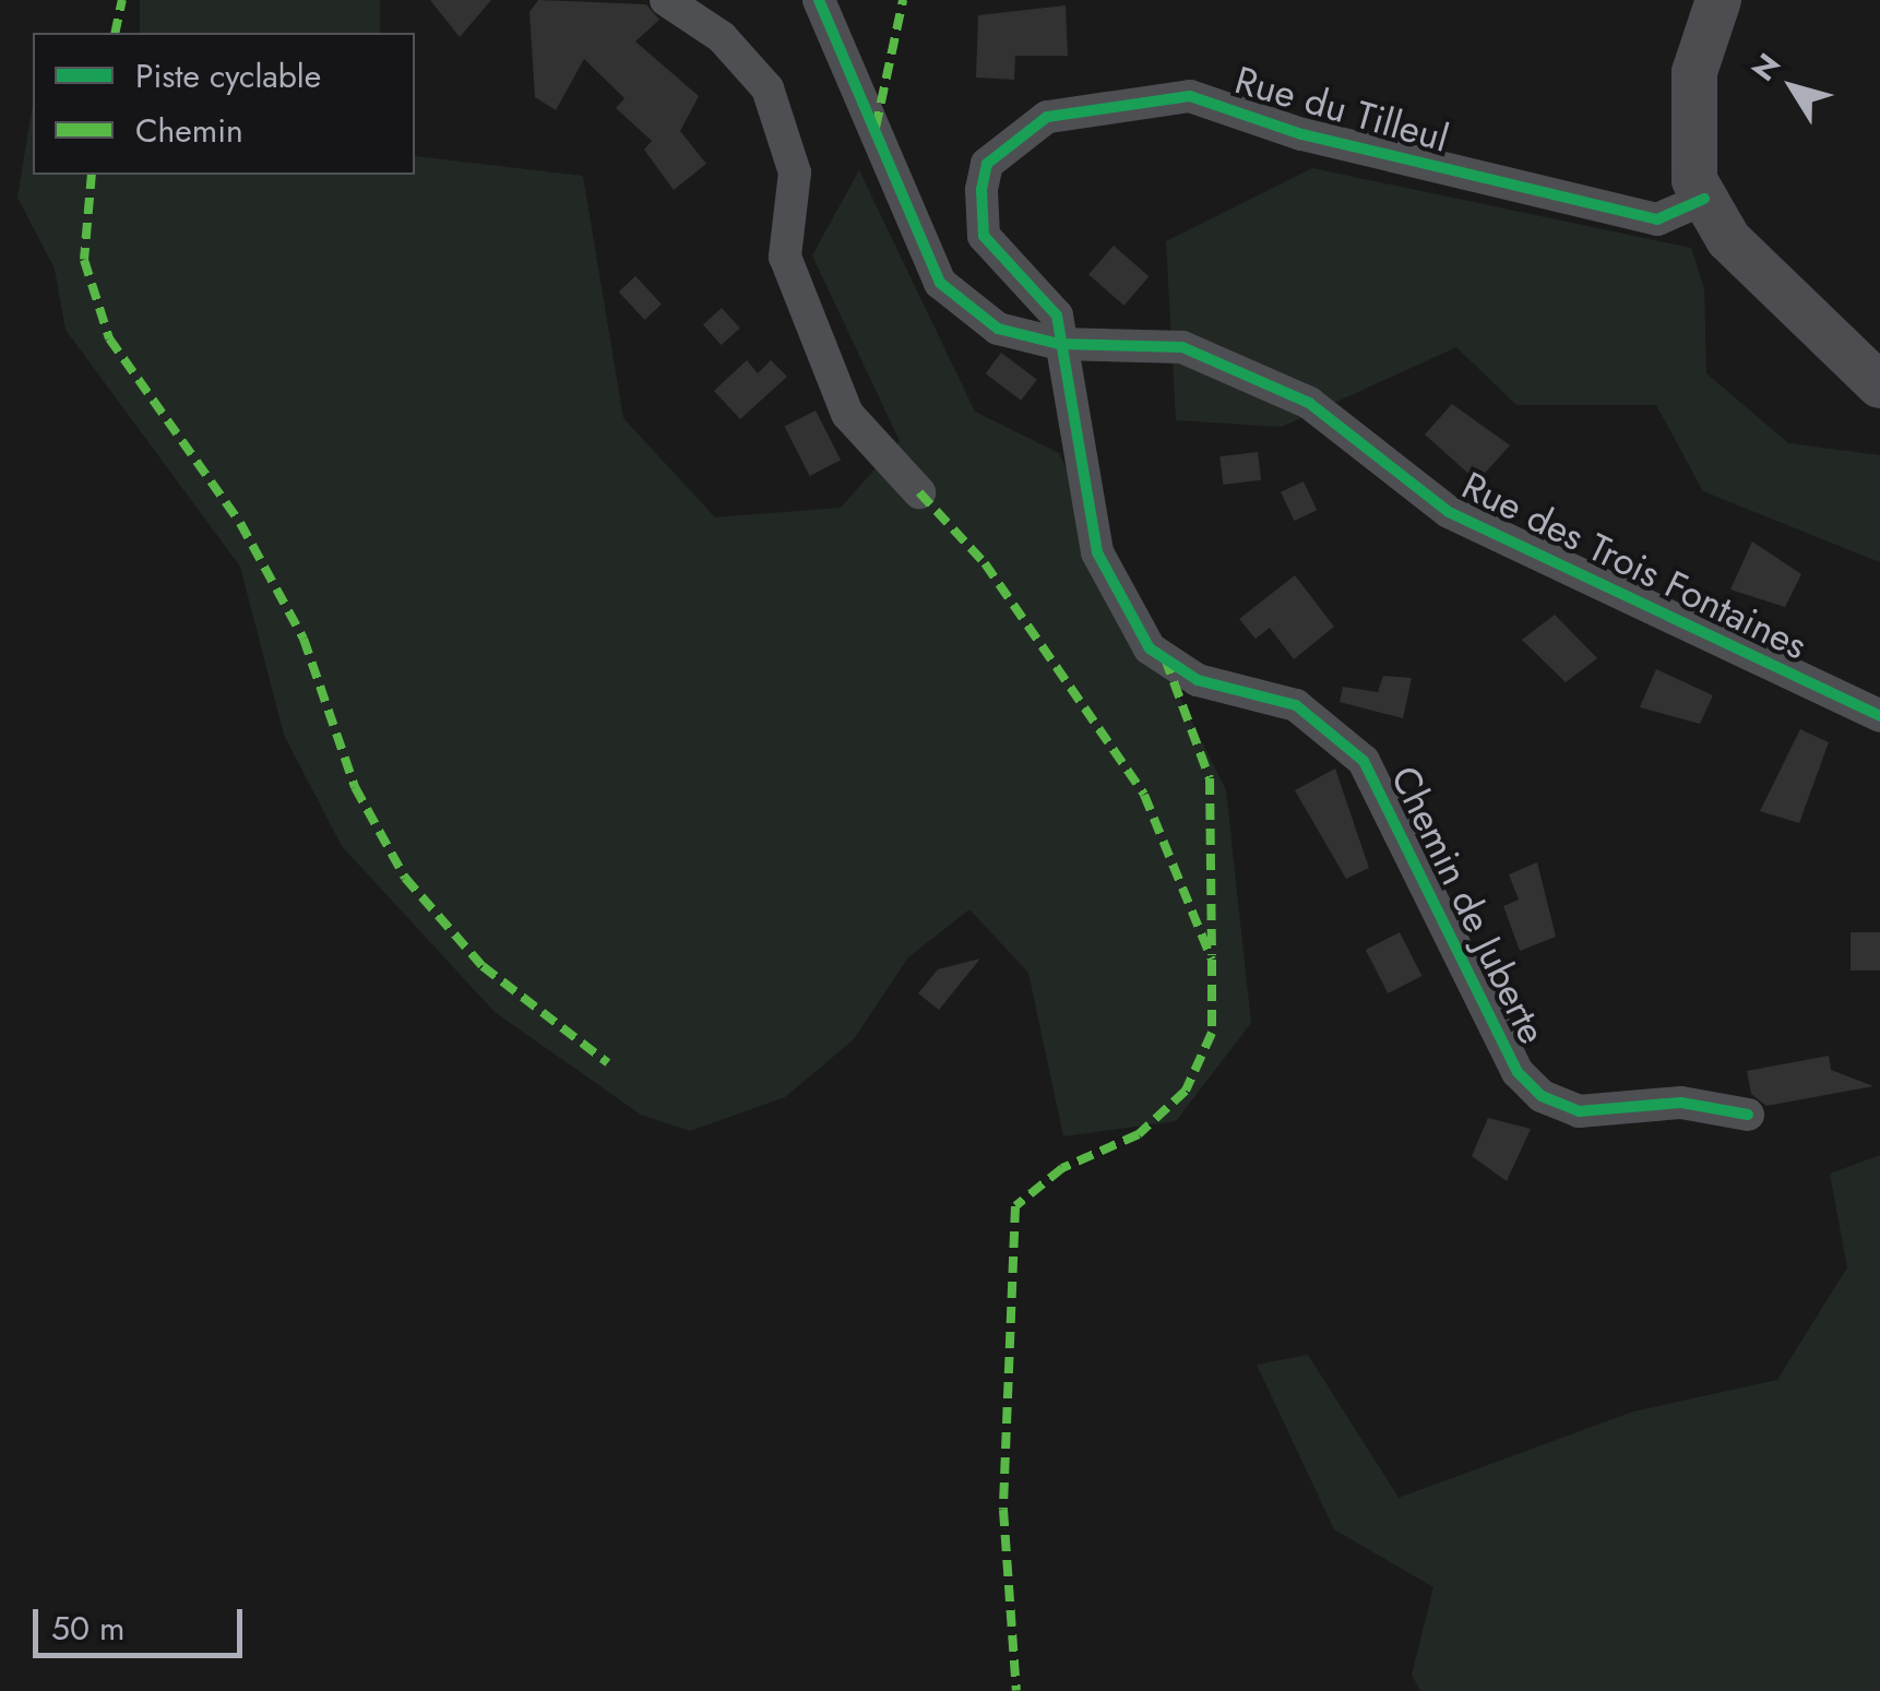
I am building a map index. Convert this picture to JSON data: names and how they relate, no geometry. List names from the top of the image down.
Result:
{
  "streets": {
    "street": ["Rue du Tilleul", "Rue des Trois Fontaines", "Chemin de Juberte"]
  },
  "crossings": [
    ["Rue du Tilleul", "Rue des Trois Fontaines"],
    ["Rue du Tilleul", "Chemin de Juberte"],
    ["Rue des Trois Fontaines", "Chemin de Juberte"]
  ],
  "legend": ["Piste cyclable", "Chemin"],
  "scale_bar": "50 m",
  "north": "top left"
}
